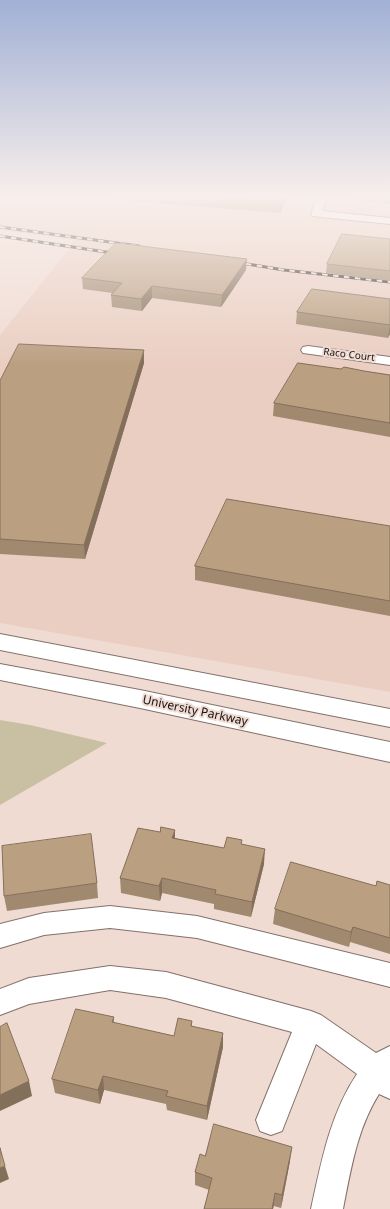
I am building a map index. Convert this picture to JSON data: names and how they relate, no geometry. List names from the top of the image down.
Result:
{
  "streets": {
    "highway": ["University Parkway"],
    "street": ["Raco Court"]
  }
}
